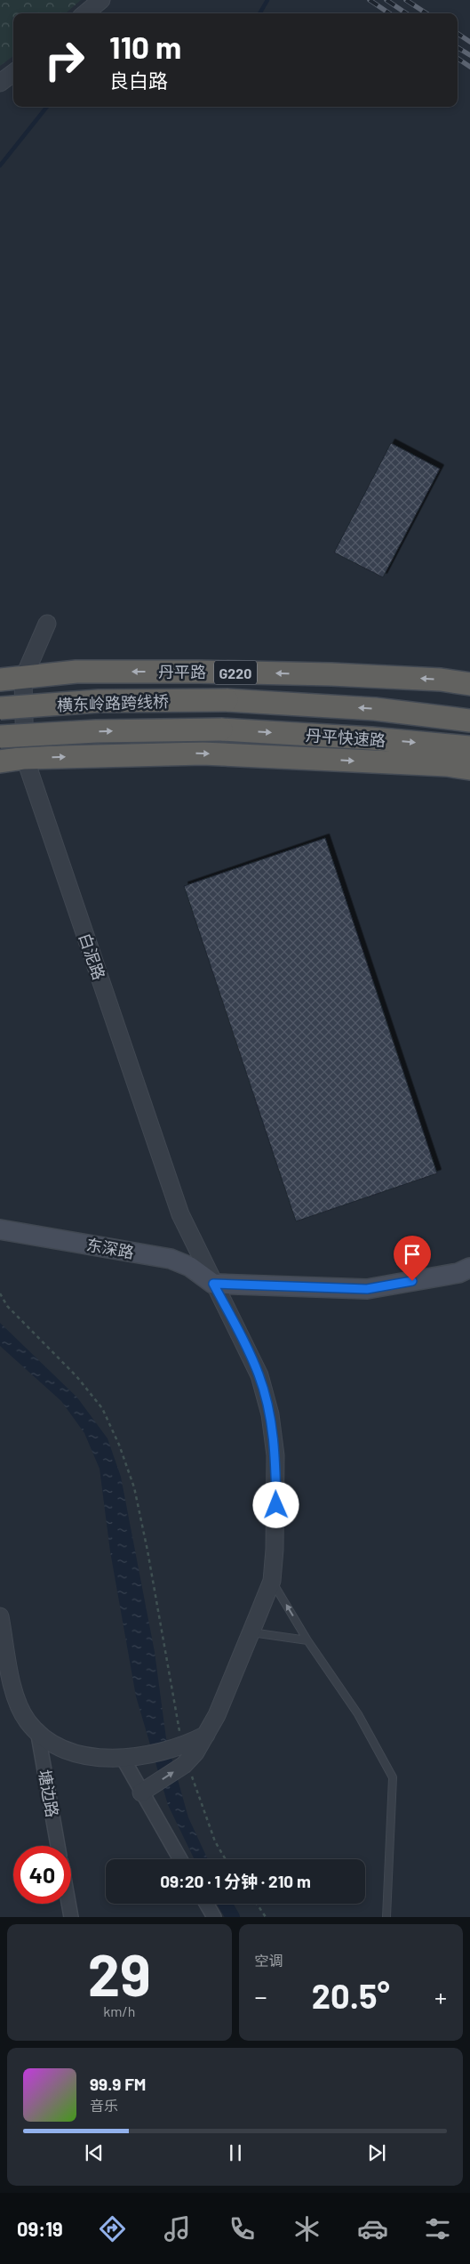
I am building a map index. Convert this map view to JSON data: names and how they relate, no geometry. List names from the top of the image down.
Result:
{
  "streets": {
    "highway": [
      "丹平路",
      "G220",
      "横东岭路跨线桥",
      "丹平快速路"
    ],
    "main road": ["东深路"],
    "street": ["白泥路", "塘边路"]
  },
  "crossings": [
    ["丹平路", "白泥路"],
    ["横东岭路跨线桥", "丹平快速路"],
    ["白泥路", "东深路"]
  ],
  "page": {
    "turn": ["110 m", "良白路"],
    "limit": "40",
    "trip": "09:20 · 1 分钟 · 210 m",
    "tile": [
      ["29", "km/h"],
      "空调"
    ],
    "heat": ["−", "20.5°", "+"],
    "song": ["99.9 FM", "音乐"],
    "tabs": "09:19"
  }
}
